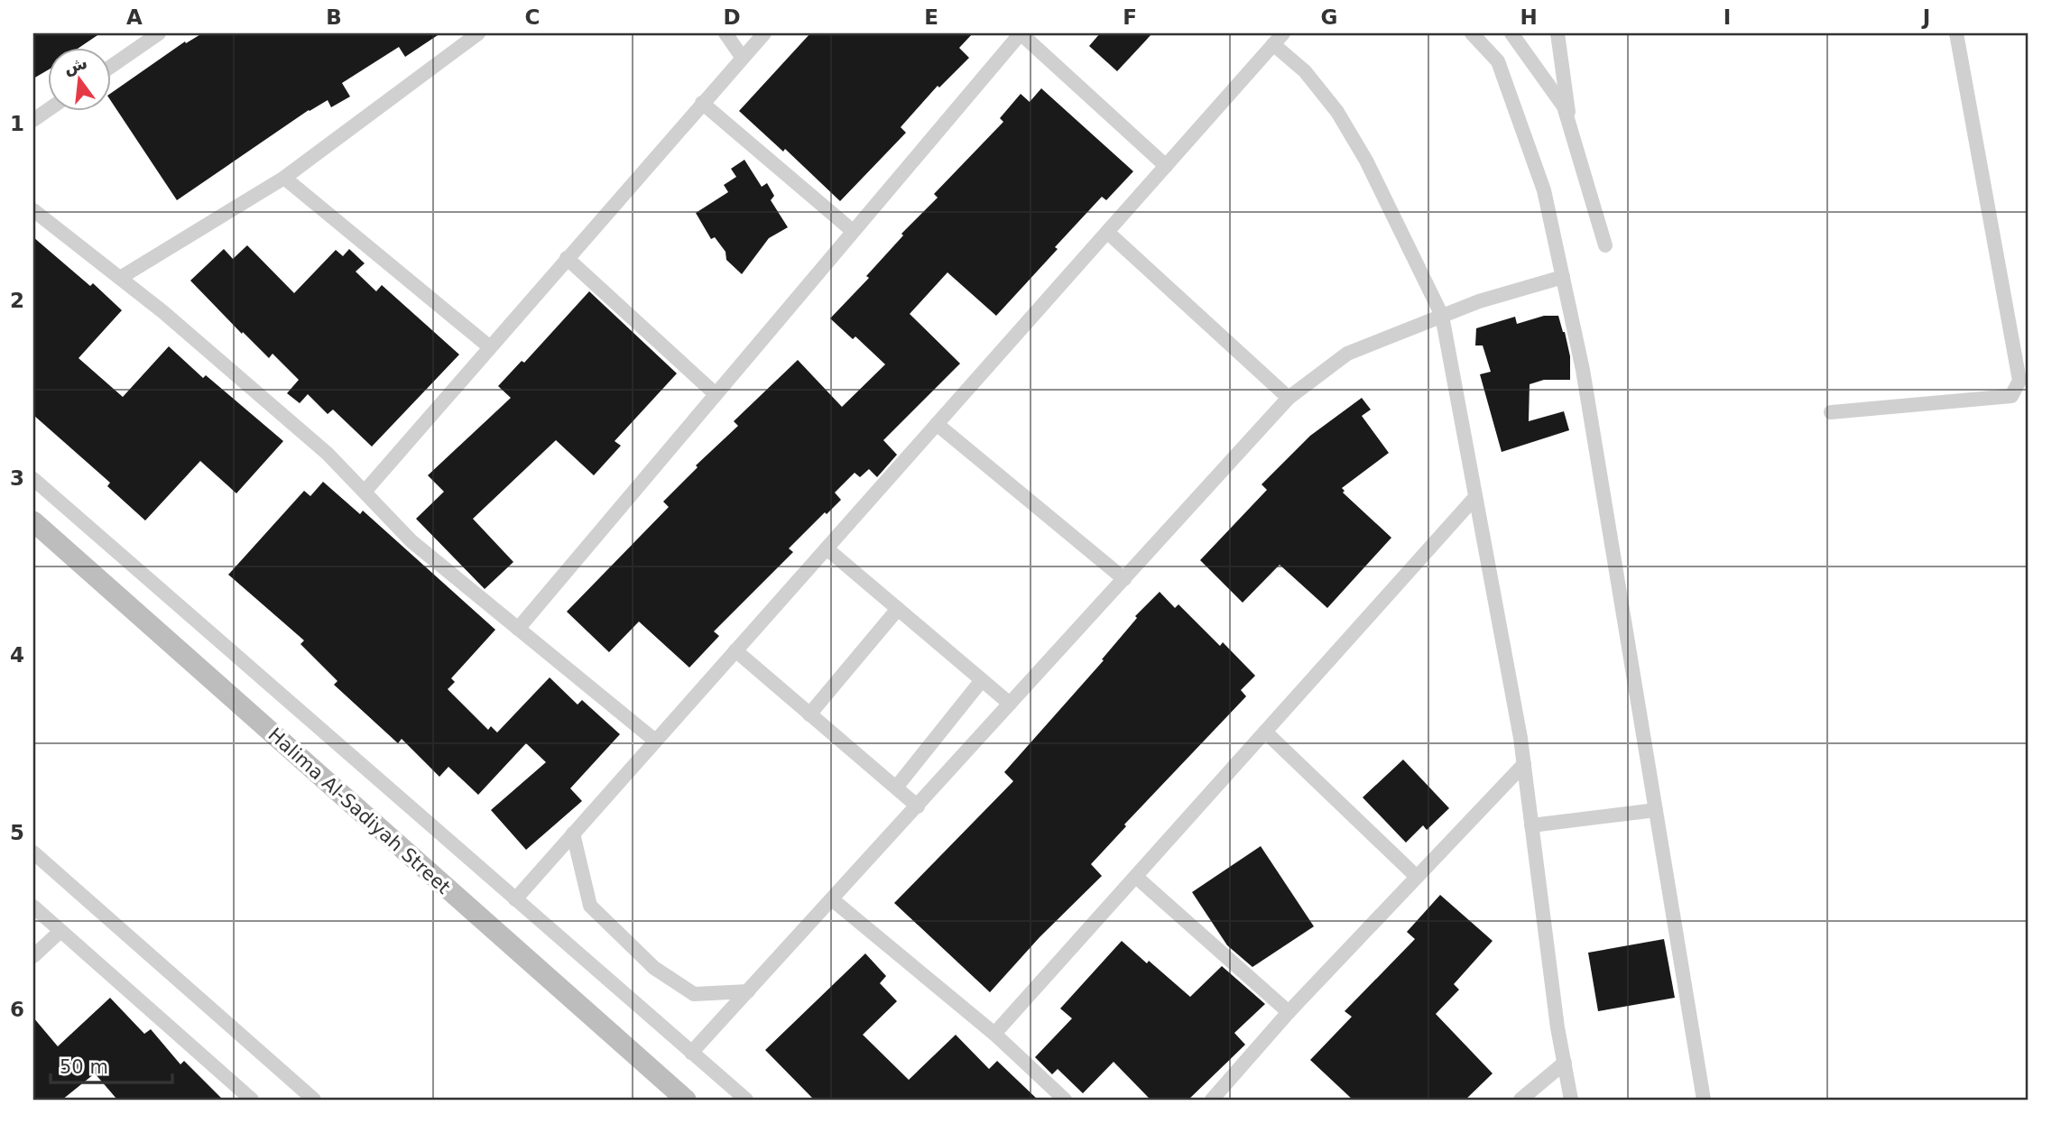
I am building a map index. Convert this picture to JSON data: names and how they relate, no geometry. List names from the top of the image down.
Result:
{
  "streets": {
    "street": ["Halima Al-Sadiyah Street"]
  },
  "scale_bar": "50 m",
  "north": "top",
  "grid": {
    "columns": [
      "A",
      "B",
      "C",
      "D",
      "E",
      "F",
      "G",
      "H",
      "I",
      "J"
    ],
    "rows": [
      "1",
      "2",
      "3",
      "4",
      "5",
      "6"
    ]
  }
}
